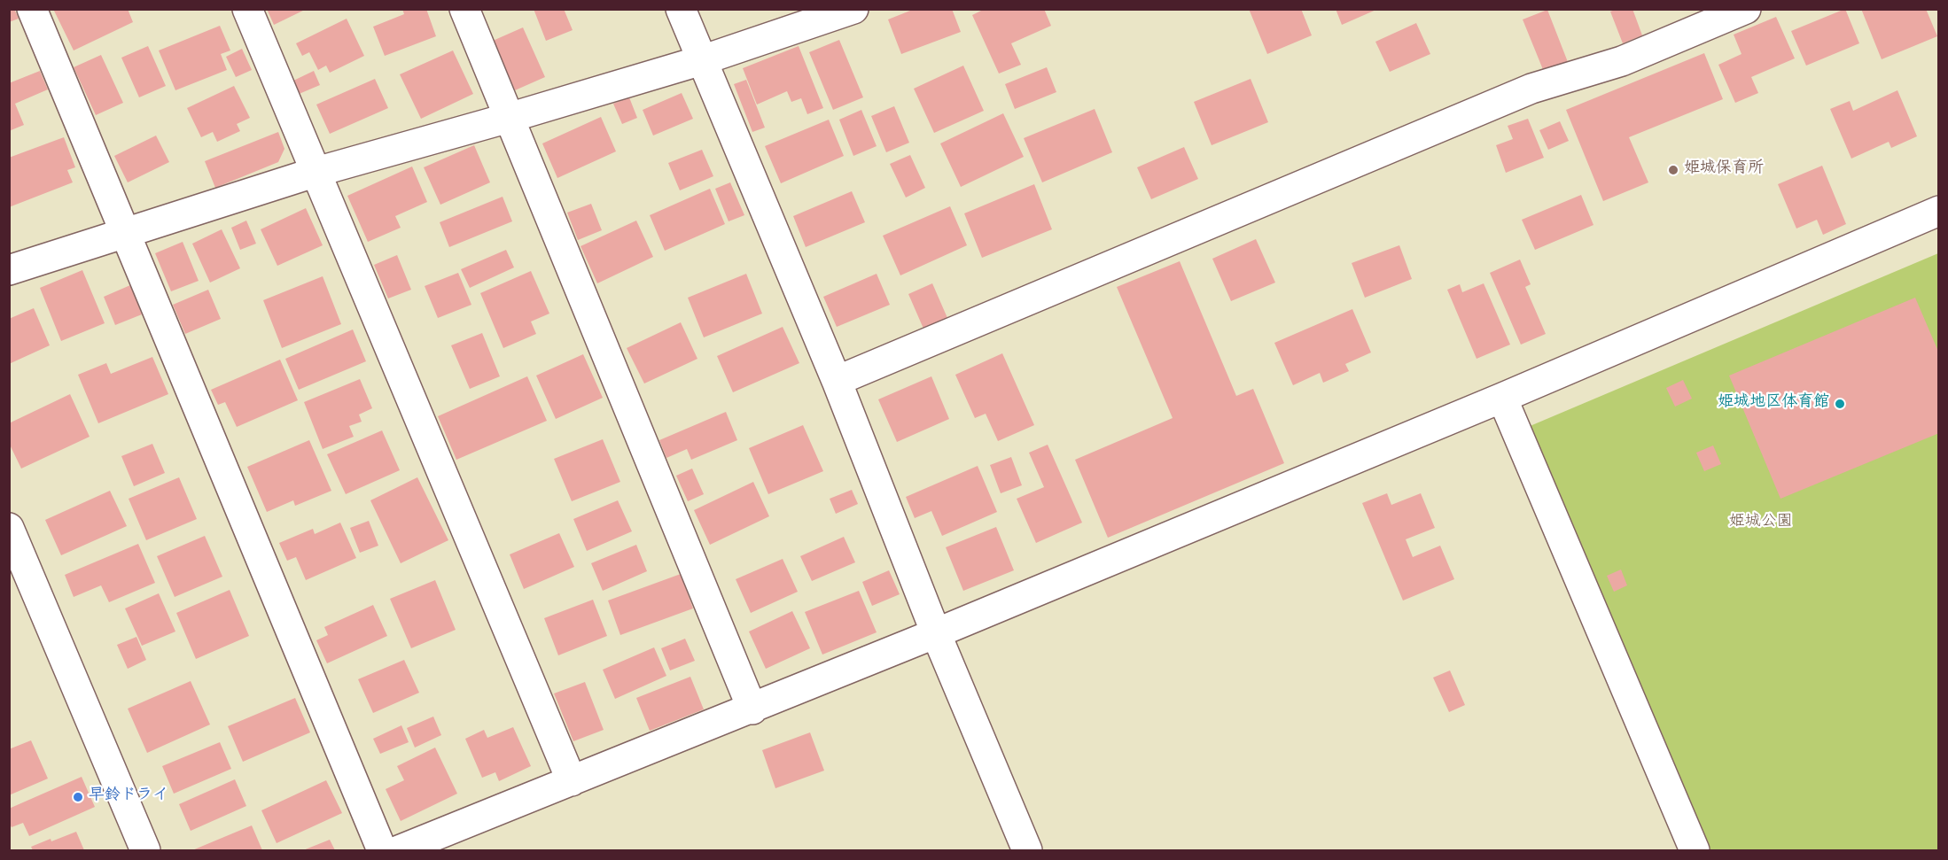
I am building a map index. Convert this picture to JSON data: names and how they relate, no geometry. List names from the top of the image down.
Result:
{
  "parks": ["姫城公園"],
  "places": ["姫城保育所", "姫城地区体育館", "早鈴ドライ"]
}
